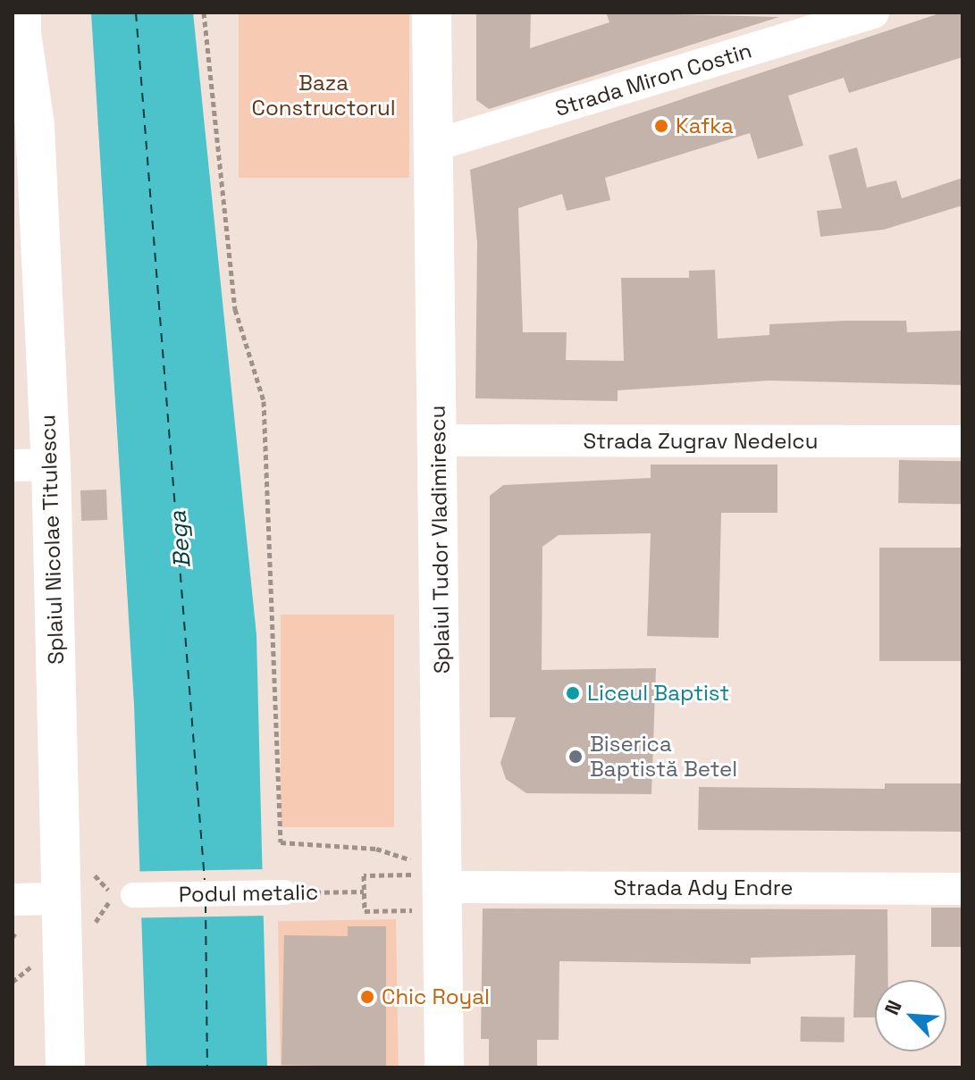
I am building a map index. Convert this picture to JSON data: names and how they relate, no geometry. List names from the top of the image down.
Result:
{
  "streets": {
    "street": [
      "Strada Miron Costin",
      "Strada Zugrav Nedelcu",
      "Splaiul Nicolae Titulescu",
      "Splaiul Tudor Vladimirescu",
      "Strada Ady Endre",
      "Podul metalic"
    ]
  },
  "crossings": [
    ["Strada Miron Costin", "Splaiul Tudor Vladimirescu"],
    ["Strada Zugrav Nedelcu", "Splaiul Tudor Vladimirescu"],
    ["Splaiul Tudor Vladimirescu", "Strada Ady Endre"]
  ],
  "water": ["Bega"],
  "parks": ["Baza Constructorul"],
  "places": [
    "Kafka",
    "Liceul Baptist",
    "Biserica Baptistă Betel",
    "Chic Royal"
  ],
  "north": "top left"
}
